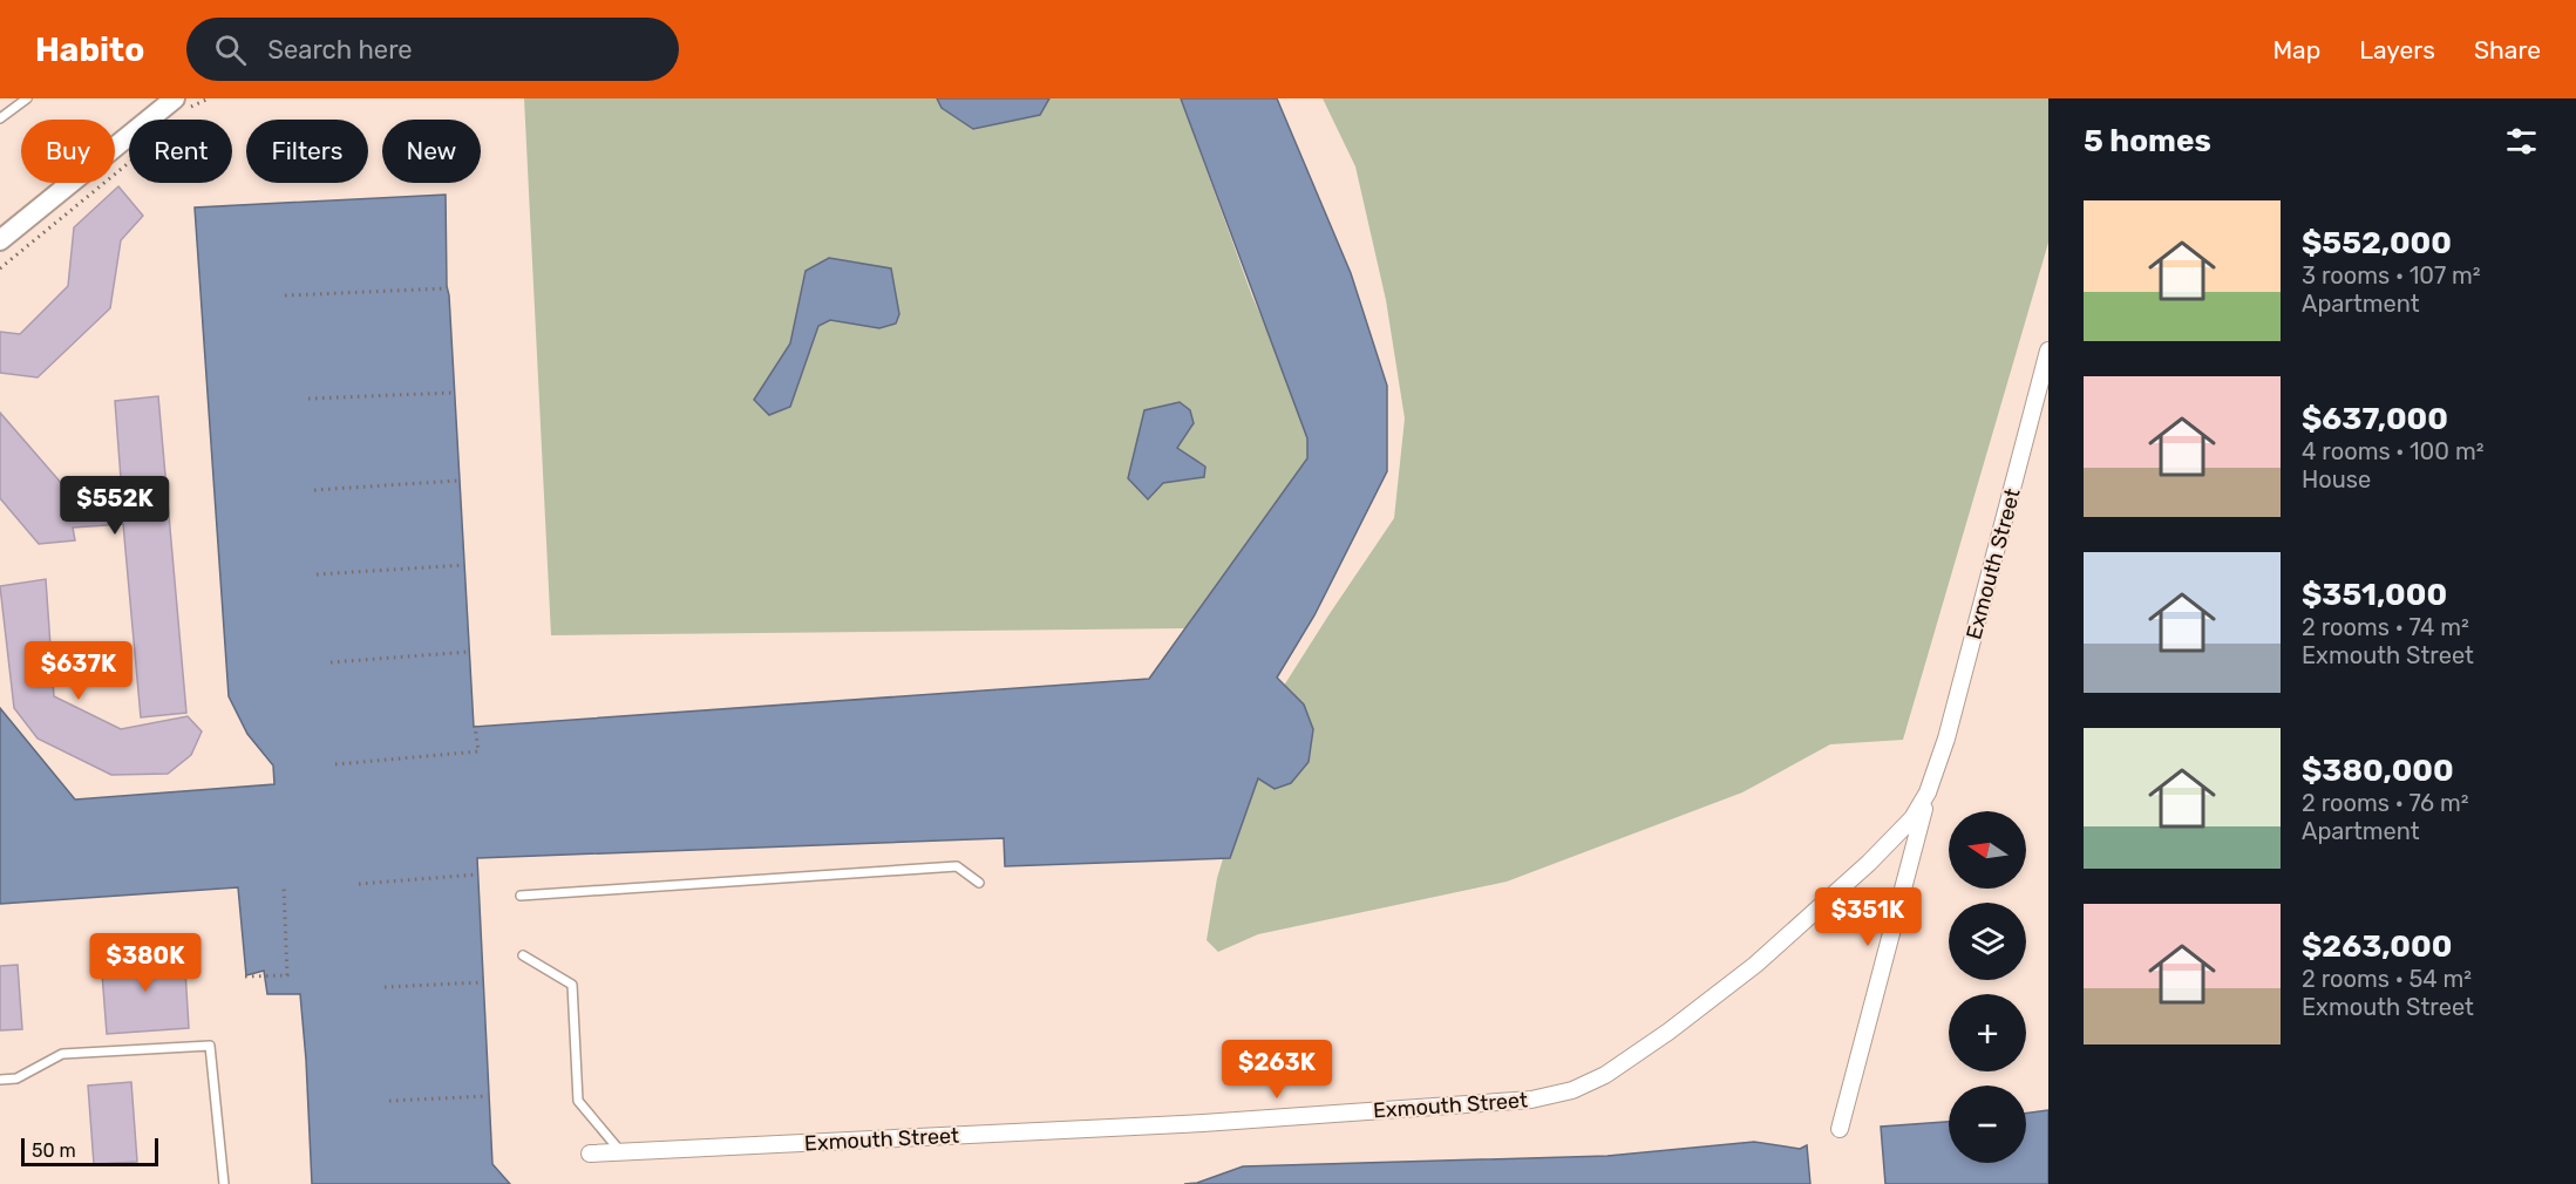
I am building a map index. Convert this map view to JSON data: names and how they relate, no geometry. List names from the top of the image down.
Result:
{
  "streets": {
    "street": ["Exmouth Street"]
  },
  "scale_bar": "50 m",
  "north": "left",
  "page": {
    "header": "Habito",
    "search": "Search here",
    "nav": ["Map", "Layers", "Share"],
    "heading": "5 homes",
    "chip": [
      "Buy",
      "Rent",
      "Filters",
      "New"
    ],
    "list": [
      {
        "name": "$552,000",
        "note": "3 rooms · 107 m² · Apartment"
      },
      {
        "name": "$637,000",
        "note": "4 rooms · 100 m² · House"
      },
      {
        "name": "$351,000",
        "note": "2 rooms · 74 m² · Exmouth Street"
      },
      {
        "name": "$380,000",
        "note": "2 rooms · 76 m² · Apartment"
      },
      {
        "name": "$263,000",
        "note": "2 rooms · 54 m² · Exmouth Street"
      }
    ],
    "price": [
      "$552K",
      "$637K",
      "$351K",
      "$380K",
      "$263K"
    ],
    "map_buttons": ["+", "−"],
    "scale": "50 m"
  }
}
